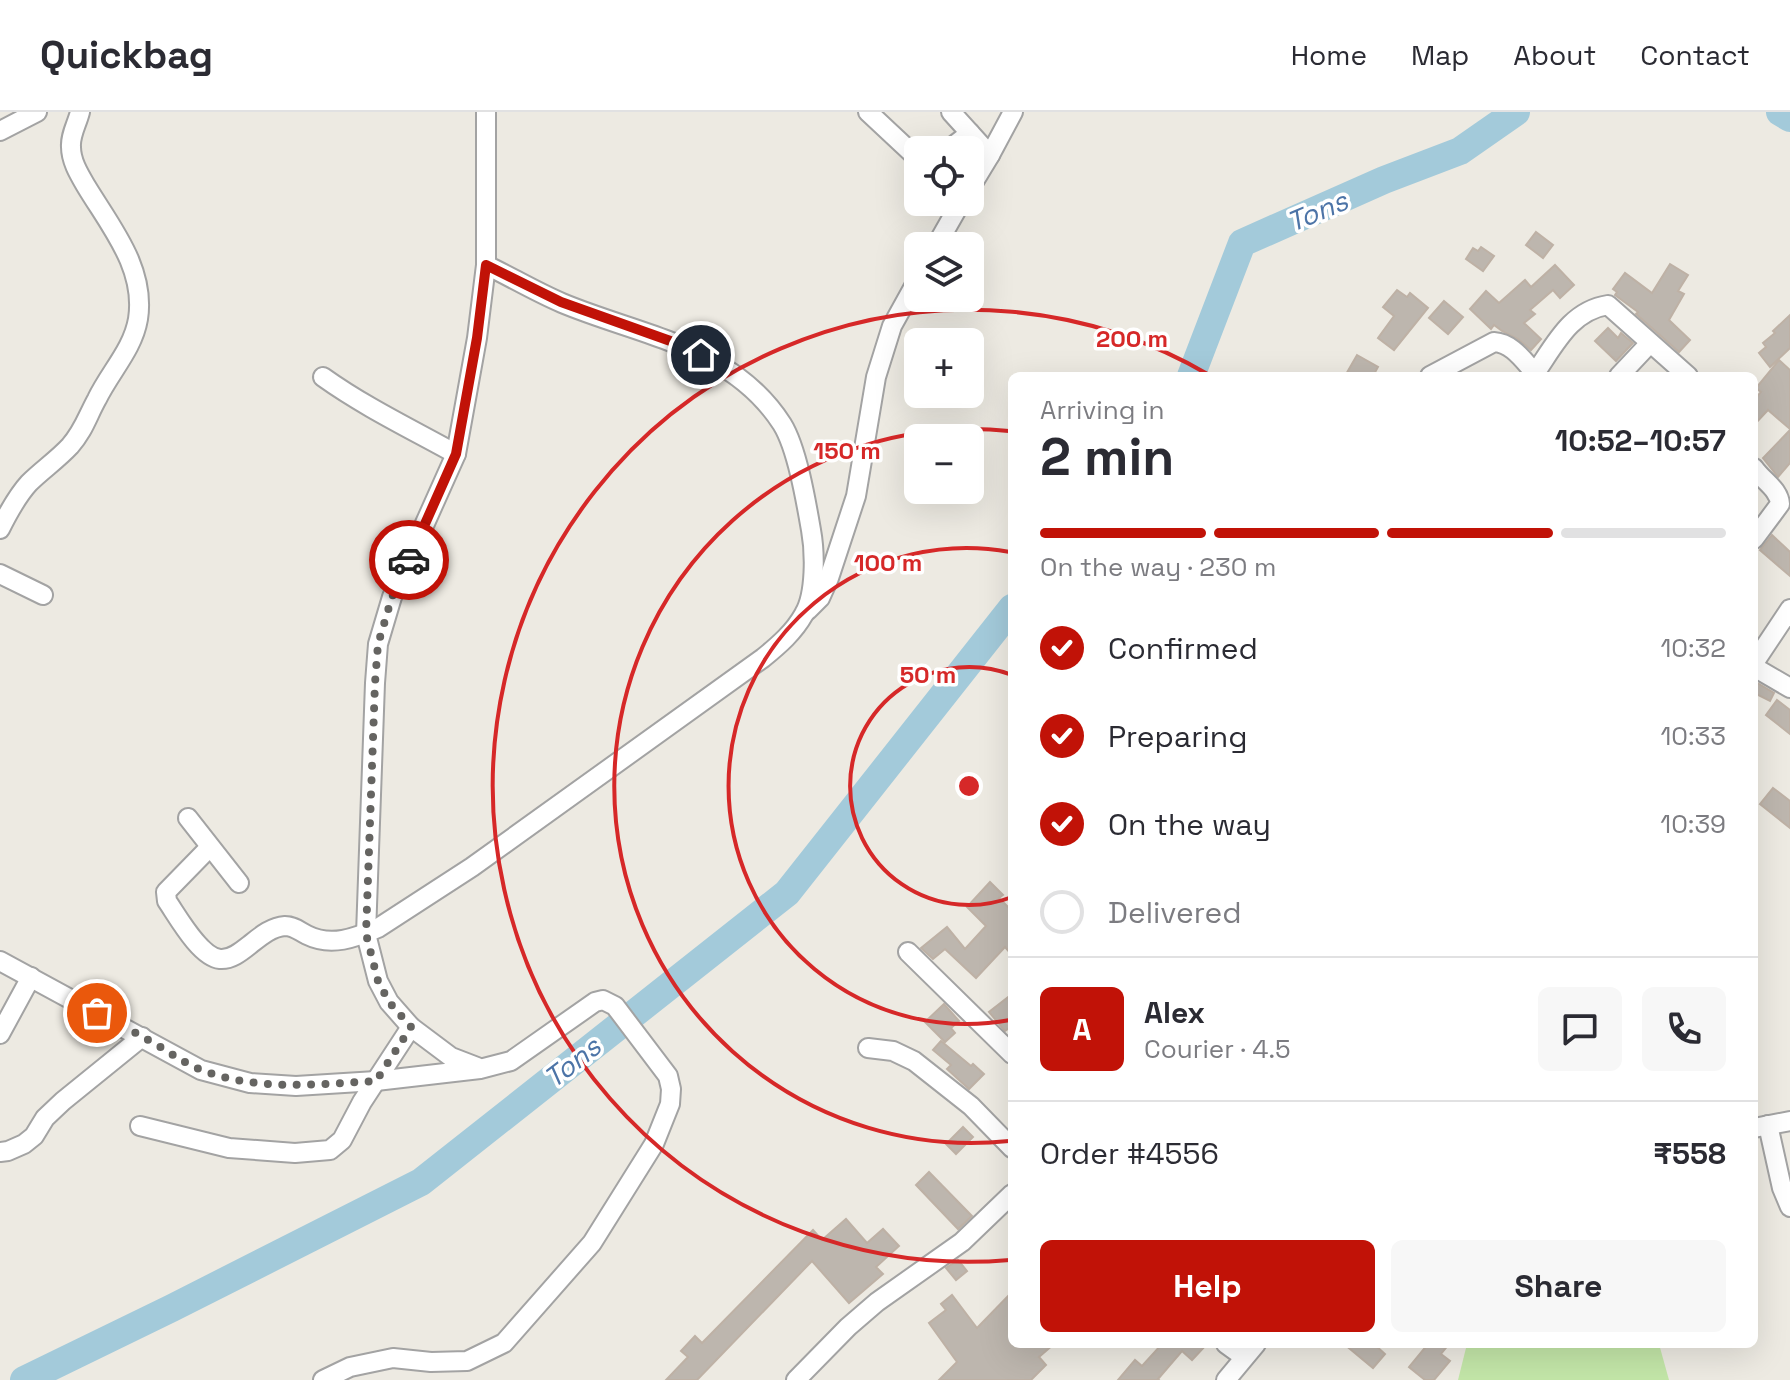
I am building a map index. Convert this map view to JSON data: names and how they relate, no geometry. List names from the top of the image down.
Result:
{
  "water": ["Tons"],
  "page": {
    "header": "Quickbag",
    "nav": [
      "Home",
      "Map",
      "About",
      "Contact"
    ],
    "map_buttons": ["+", "−"],
    "heading": ["2 min", "Arriving in", "10:52–10:57"],
    "panel": [
      "Alex",
      "Courier · 4.5",
      "Order #4556",
      "₹558"
    ],
    "bar": "On the way · 230 m",
    "list": [
      ["Confirmed", "10:32"],
      ["Preparing", "10:33"],
      ["On the way", "10:39"],
      "Delivered"
    ],
    "round": "A",
    "buttons": ["Help", "Share"]
  },
  "rings": [
    "200 m",
    "150 m",
    "100 m",
    "50 m"
  ]
}
